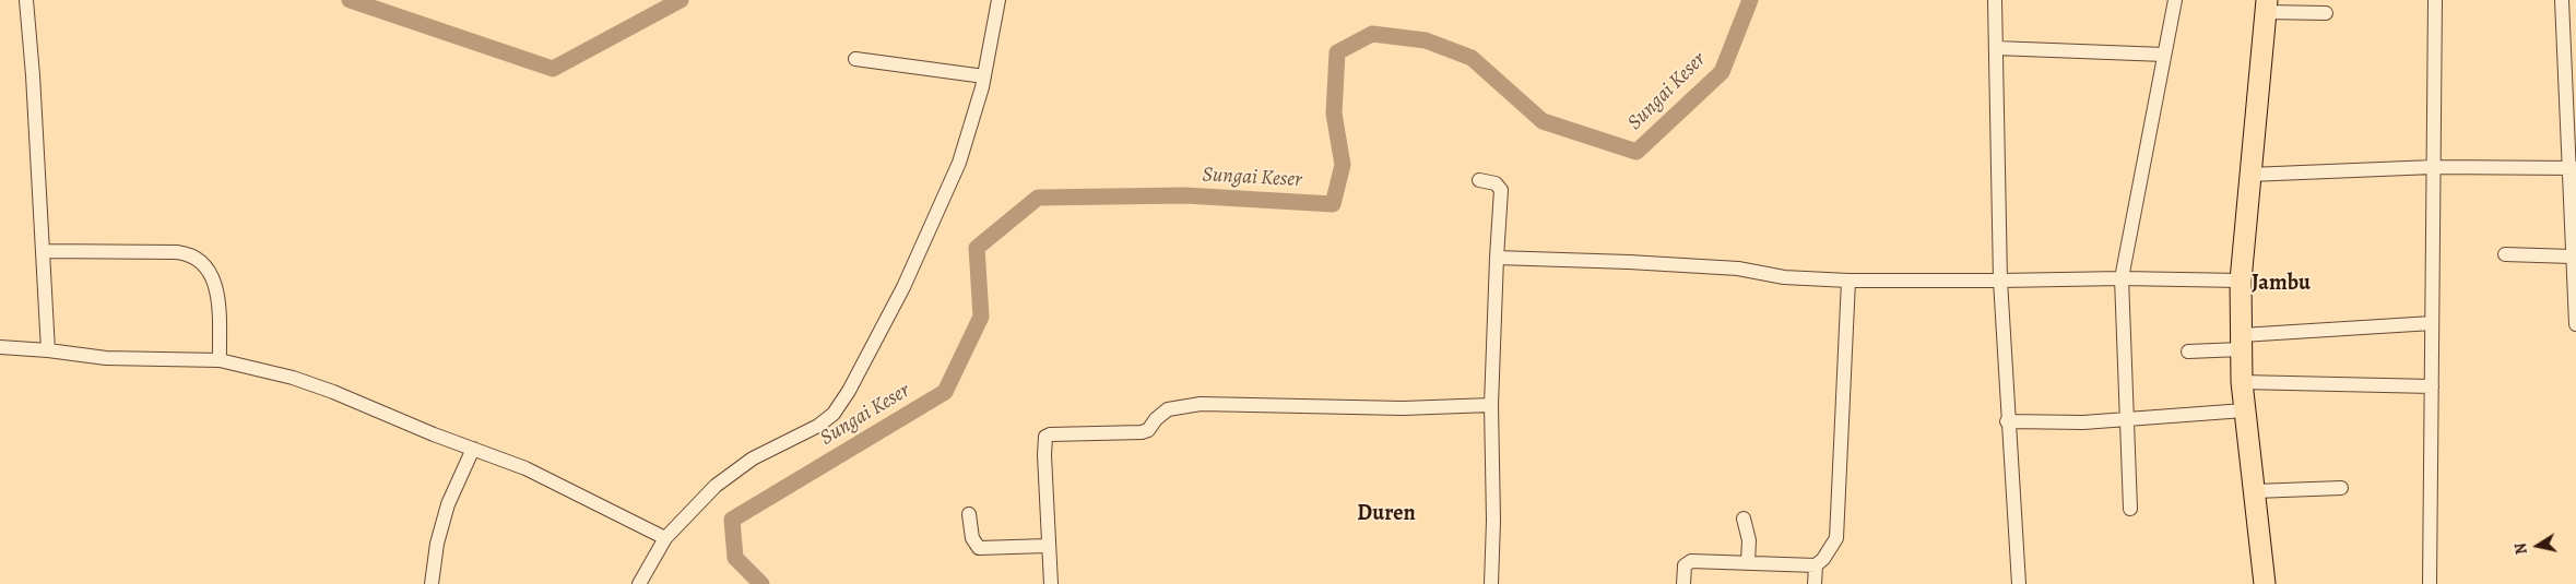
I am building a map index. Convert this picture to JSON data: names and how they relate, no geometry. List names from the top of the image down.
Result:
{
  "districts": ["Jambu", "Duren"],
  "water": ["Sungai Keser"],
  "north": "left"
}
